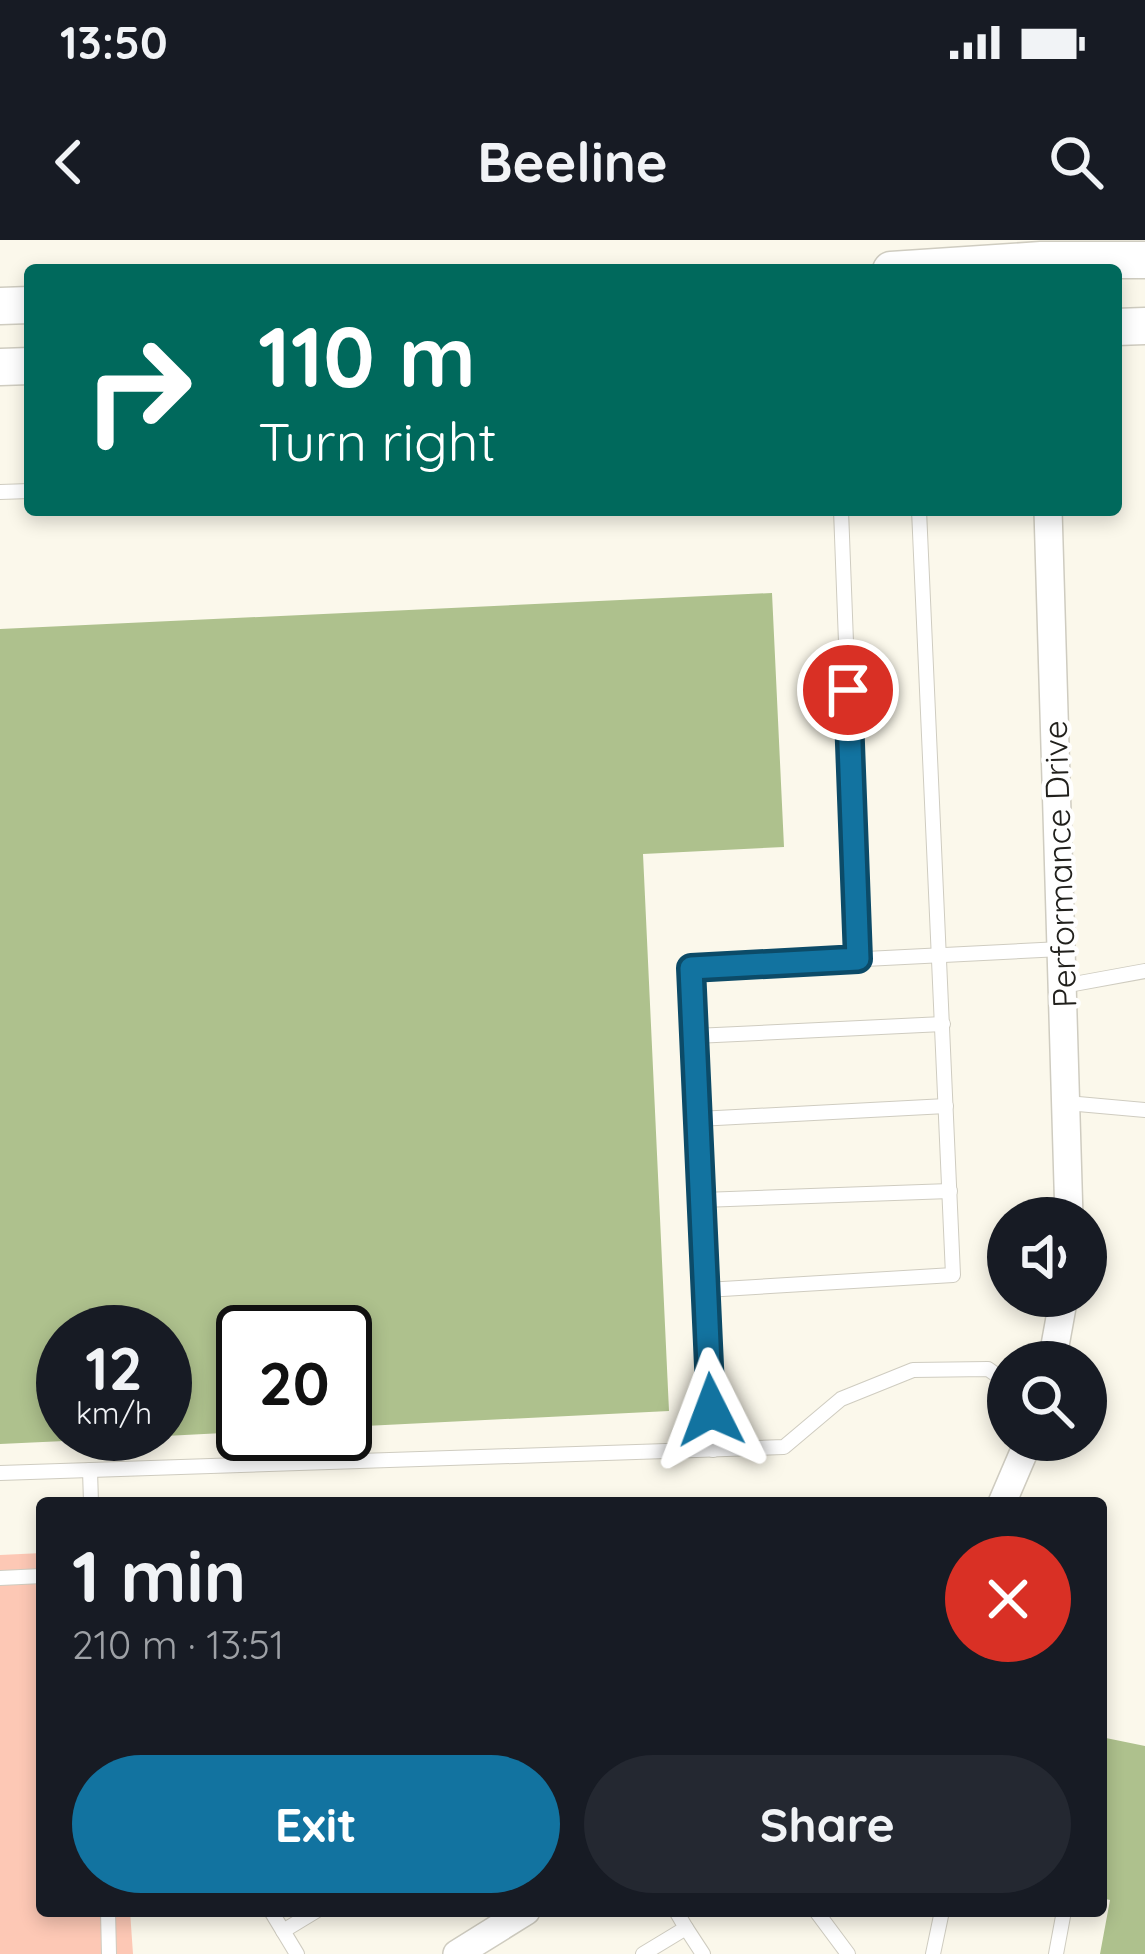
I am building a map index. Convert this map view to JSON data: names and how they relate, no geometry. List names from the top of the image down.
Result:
{
  "streets": {
    "street": ["Performance Drive"]
  },
  "page": {
    "status": "13:50",
    "header": "Beeline",
    "turn": ["110 m", "Turn right"],
    "speed": "12 km/h",
    "limit": "20",
    "heading": ["1 min", "210 m · 13:51"],
    "buttons": ["Exit", "Share"]
  }
}
